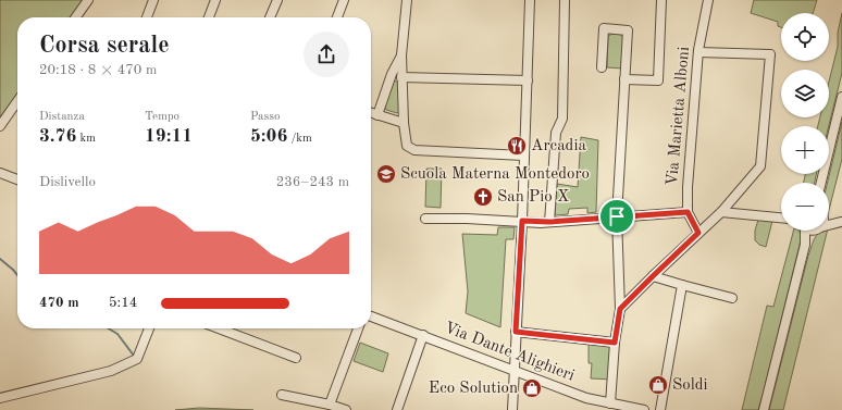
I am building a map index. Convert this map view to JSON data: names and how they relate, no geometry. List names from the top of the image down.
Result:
{
  "streets": {
    "street": ["Via Marietta Alboni", "Via Dante Alighieri"]
  },
  "places": {
    "restaurant": ["Arcadia"],
    "school or university": ["Scuola Materna Montedoro"],
    "church": ["San Pio X"],
    "shop": ["Soldi", "Eco Solution"]
  },
  "page": {
    "map_buttons": ["+", "−"],
    "heading": ["Corsa serale", "20:18 · 8 × 470 m"],
    "stats": [
      ["Distanza", "3.76 km"],
      ["Tempo", "19:11"],
      ["Passo", "5:06 /km"]
    ],
    "chart": ["Dislivello", "236–243 m"],
    "list": [
      {
        "name": "470 m",
        "note": "5:14"
      }
    ]
  }
}
